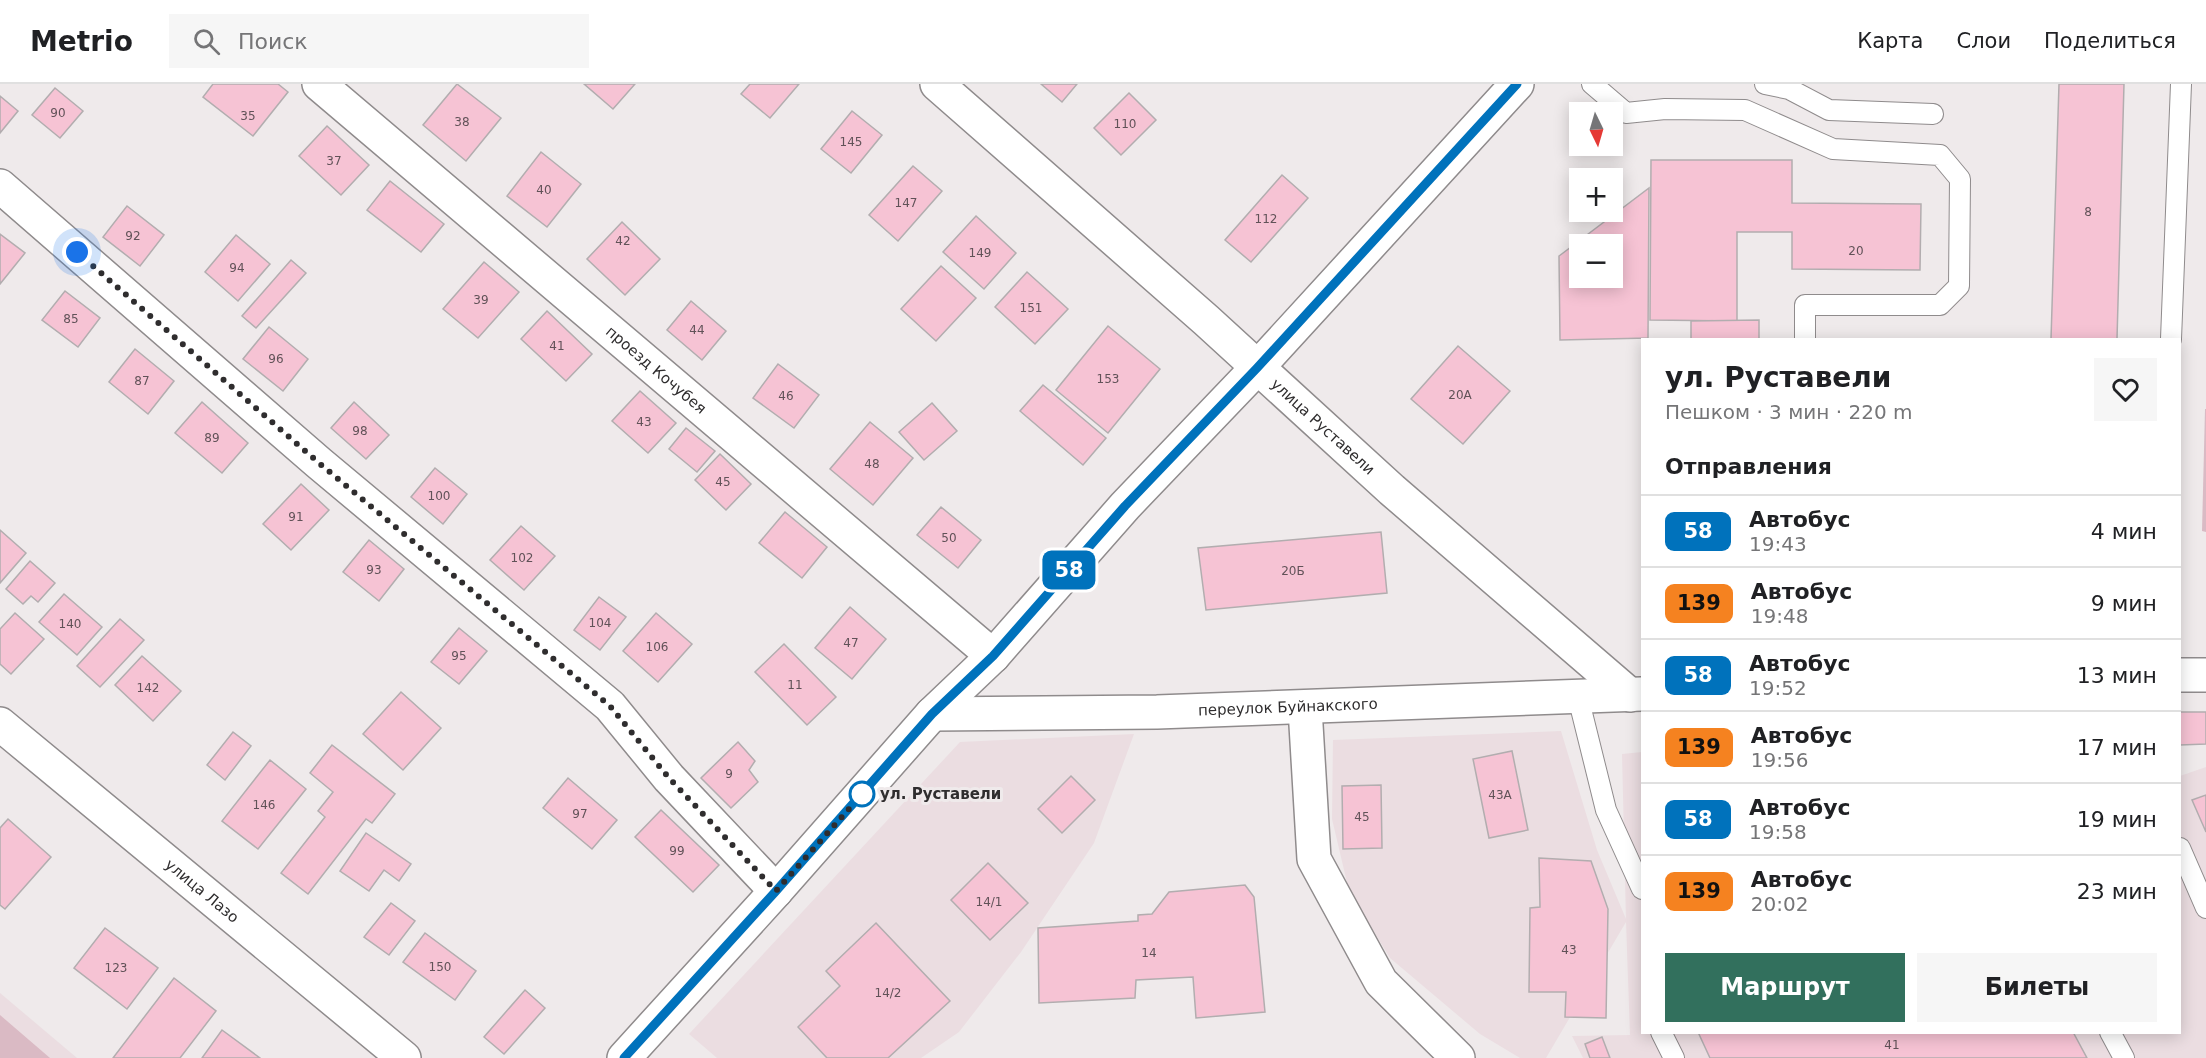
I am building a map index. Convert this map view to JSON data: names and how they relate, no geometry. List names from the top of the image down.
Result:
{
  "streets": {
    "street": [
      "проезд Кочубея",
      "улица Руставели",
      "переулок Буйнакского",
      "улица Лазо"
    ]
  },
  "crossings": [
    ["улица Руставели", "переулок Буйнакского"]
  ],
  "places": ["ул. Руставели"],
  "lines": ["bus line 58"],
  "house_numbers": [
    "90",
    "35",
    "38",
    "110",
    "145",
    "37",
    "40",
    "147",
    "8",
    "112",
    "92",
    "42",
    "20",
    "149",
    "94",
    "39",
    "151",
    "85",
    "44",
    "41",
    "96",
    "153",
    "87",
    "20А",
    "46",
    "43",
    "98",
    "89",
    "48",
    "45",
    "100",
    "91",
    "50",
    "102",
    "93",
    "20Б",
    "104",
    "140",
    "47",
    "106",
    "95",
    "11",
    "142",
    "9",
    "43А",
    "146",
    "97",
    "45",
    "99",
    "14/1",
    "43",
    "14",
    "150",
    "123",
    "14/2",
    "41"
  ],
  "north": "bottom",
  "page": {
    "header": "Metrio",
    "search": "Поиск",
    "nav": ["Карта", "Слои", "Поделиться"],
    "on_map": "58",
    "map_buttons": ["+", "−"],
    "heading": [
      ["ул. Руставели", "Пешком · 3 мин · 220 m"],
      "Отправления"
    ],
    "list": [
      {
        "mark": "58",
        "name": "Автобус",
        "note": "19:43",
        "value": "4 мин"
      },
      {
        "mark": "139",
        "name": "Автобус",
        "note": "19:48",
        "value": "9 мин"
      },
      {
        "mark": "58",
        "name": "Автобус",
        "note": "19:52",
        "value": "13 мин"
      },
      {
        "mark": "139",
        "name": "Автобус",
        "note": "19:56",
        "value": "17 мин"
      },
      {
        "mark": "58",
        "name": "Автобус",
        "note": "19:58",
        "value": "19 мин"
      },
      {
        "mark": "139",
        "name": "Автобус",
        "note": "20:02",
        "value": "23 мин"
      }
    ],
    "buttons": ["Маршрут", "Билеты"]
  }
}
